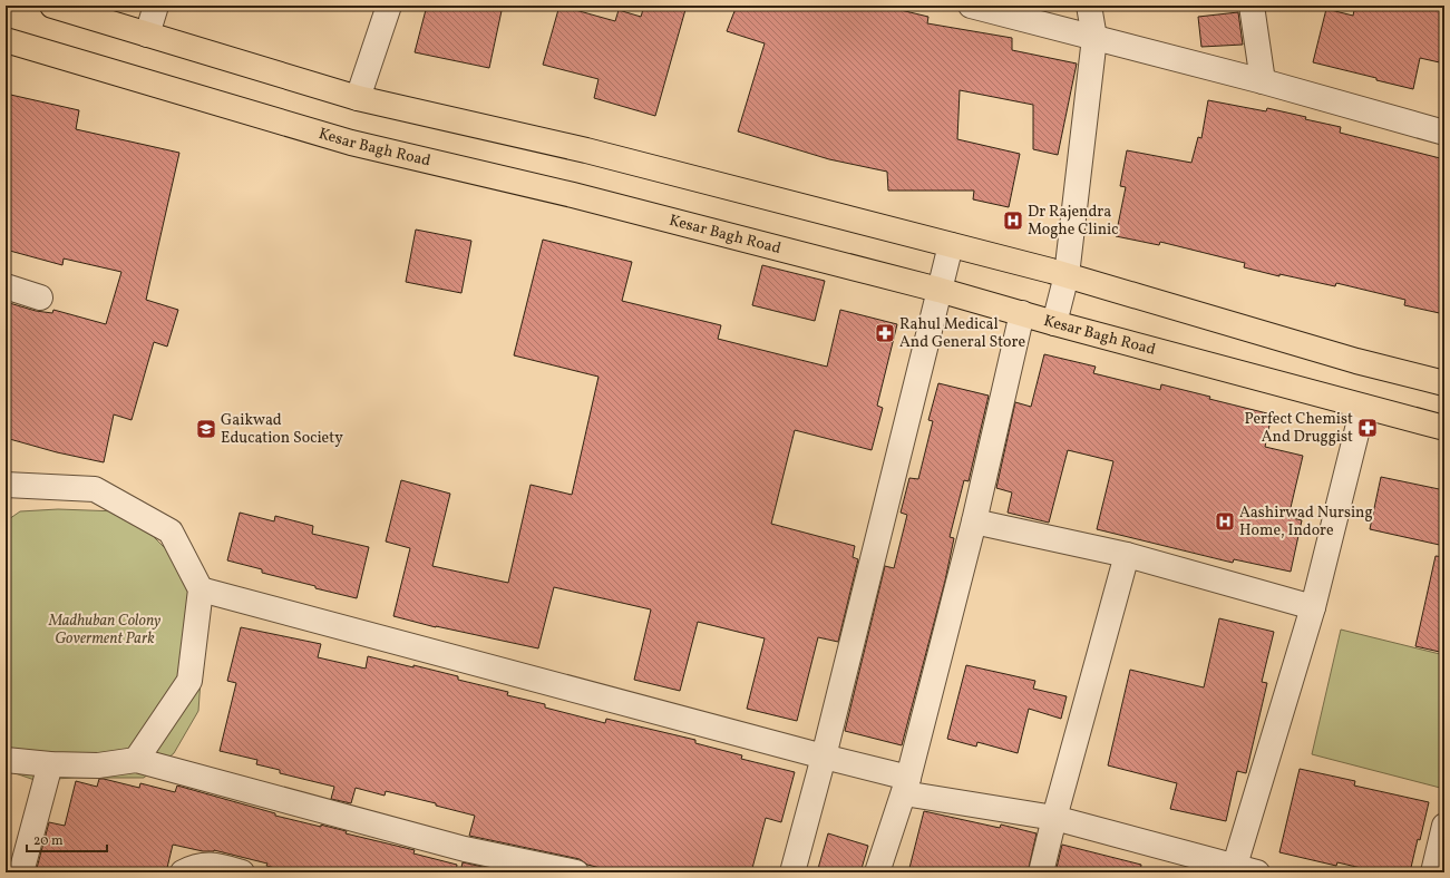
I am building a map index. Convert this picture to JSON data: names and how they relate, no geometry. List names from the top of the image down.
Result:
{
  "streets": {
    "main road": ["Kesar Bagh Road"]
  },
  "parks": ["Madhuban Colony Goverment Park"],
  "places": {
    "hospital": ["Dr Rajendra Moghe Clinic", "Aashirwad Nursing Home, Indore"],
    "pharmacy": ["Rahul Medical And General Store", "Perfect Chemist And Druggist"],
    "school or university": ["Gaikwad Education Society"]
  },
  "scale_bar": "20 m"
}
